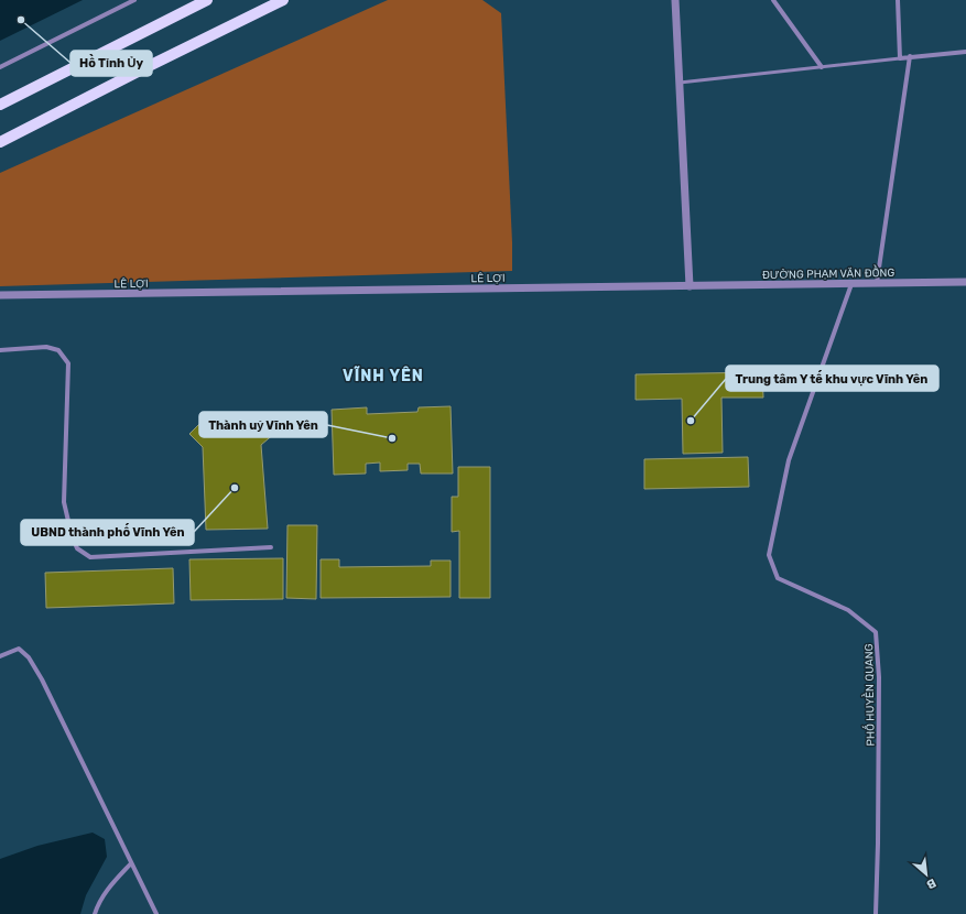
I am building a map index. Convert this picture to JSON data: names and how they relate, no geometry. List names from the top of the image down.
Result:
{
  "streets": {
    "street": ["ĐƯỜNG PHẠM VĂN ĐỒNG", "LÊ LỢI", "PHỐ HUYỀN QUANG"]
  },
  "crossings": [
    ["ĐƯỜNG PHẠM VĂN ĐỒNG", "LÊ LỢI"],
    ["ĐƯỜNG PHẠM VĂN ĐỒNG", "PHỐ HUYỀN QUANG"]
  ],
  "districts": ["VĨNH YÊN"],
  "places": [
    "Hồ Tỉnh Ủy",
    "Trung tâm Y tế khu vực Vĩnh Yên",
    "Thành uỷ Vĩnh Yên",
    "UBND thành phố Vĩnh Yên"
  ],
  "north": "bottom right"
}
